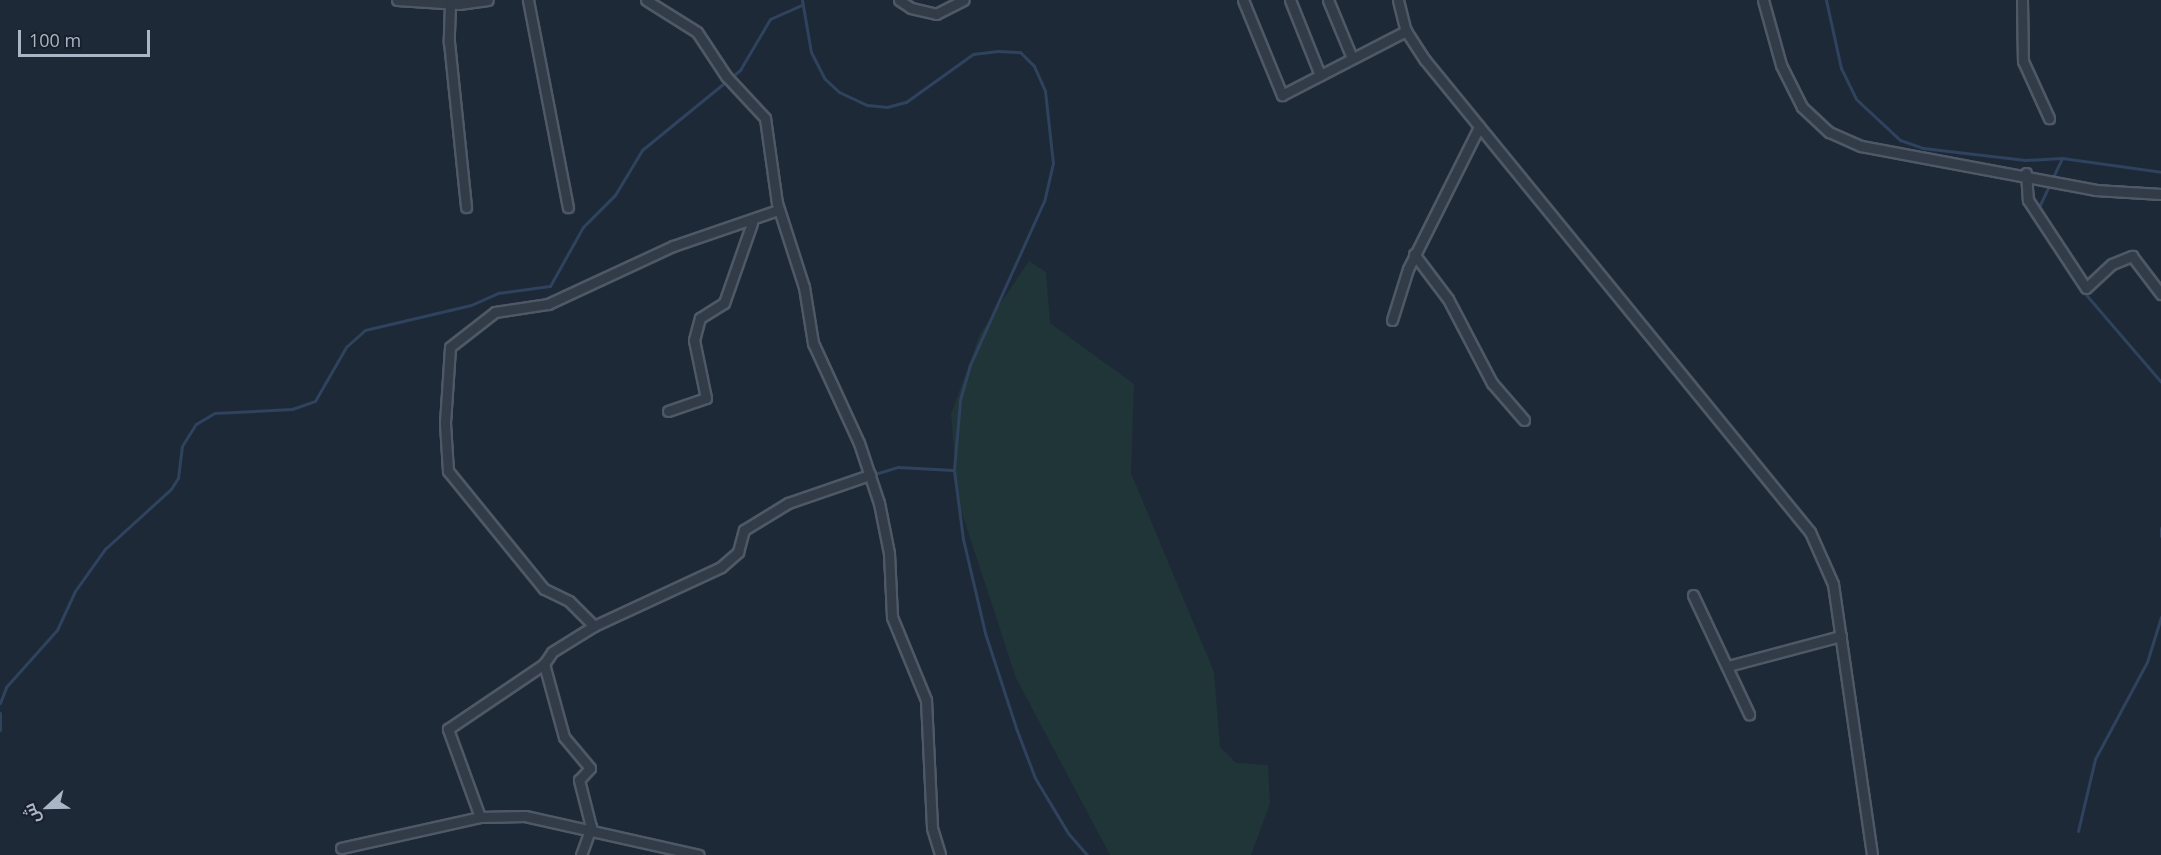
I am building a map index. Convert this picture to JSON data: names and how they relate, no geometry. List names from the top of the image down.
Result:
{
  "scale_bar": "100 m",
  "north": "left"
}
